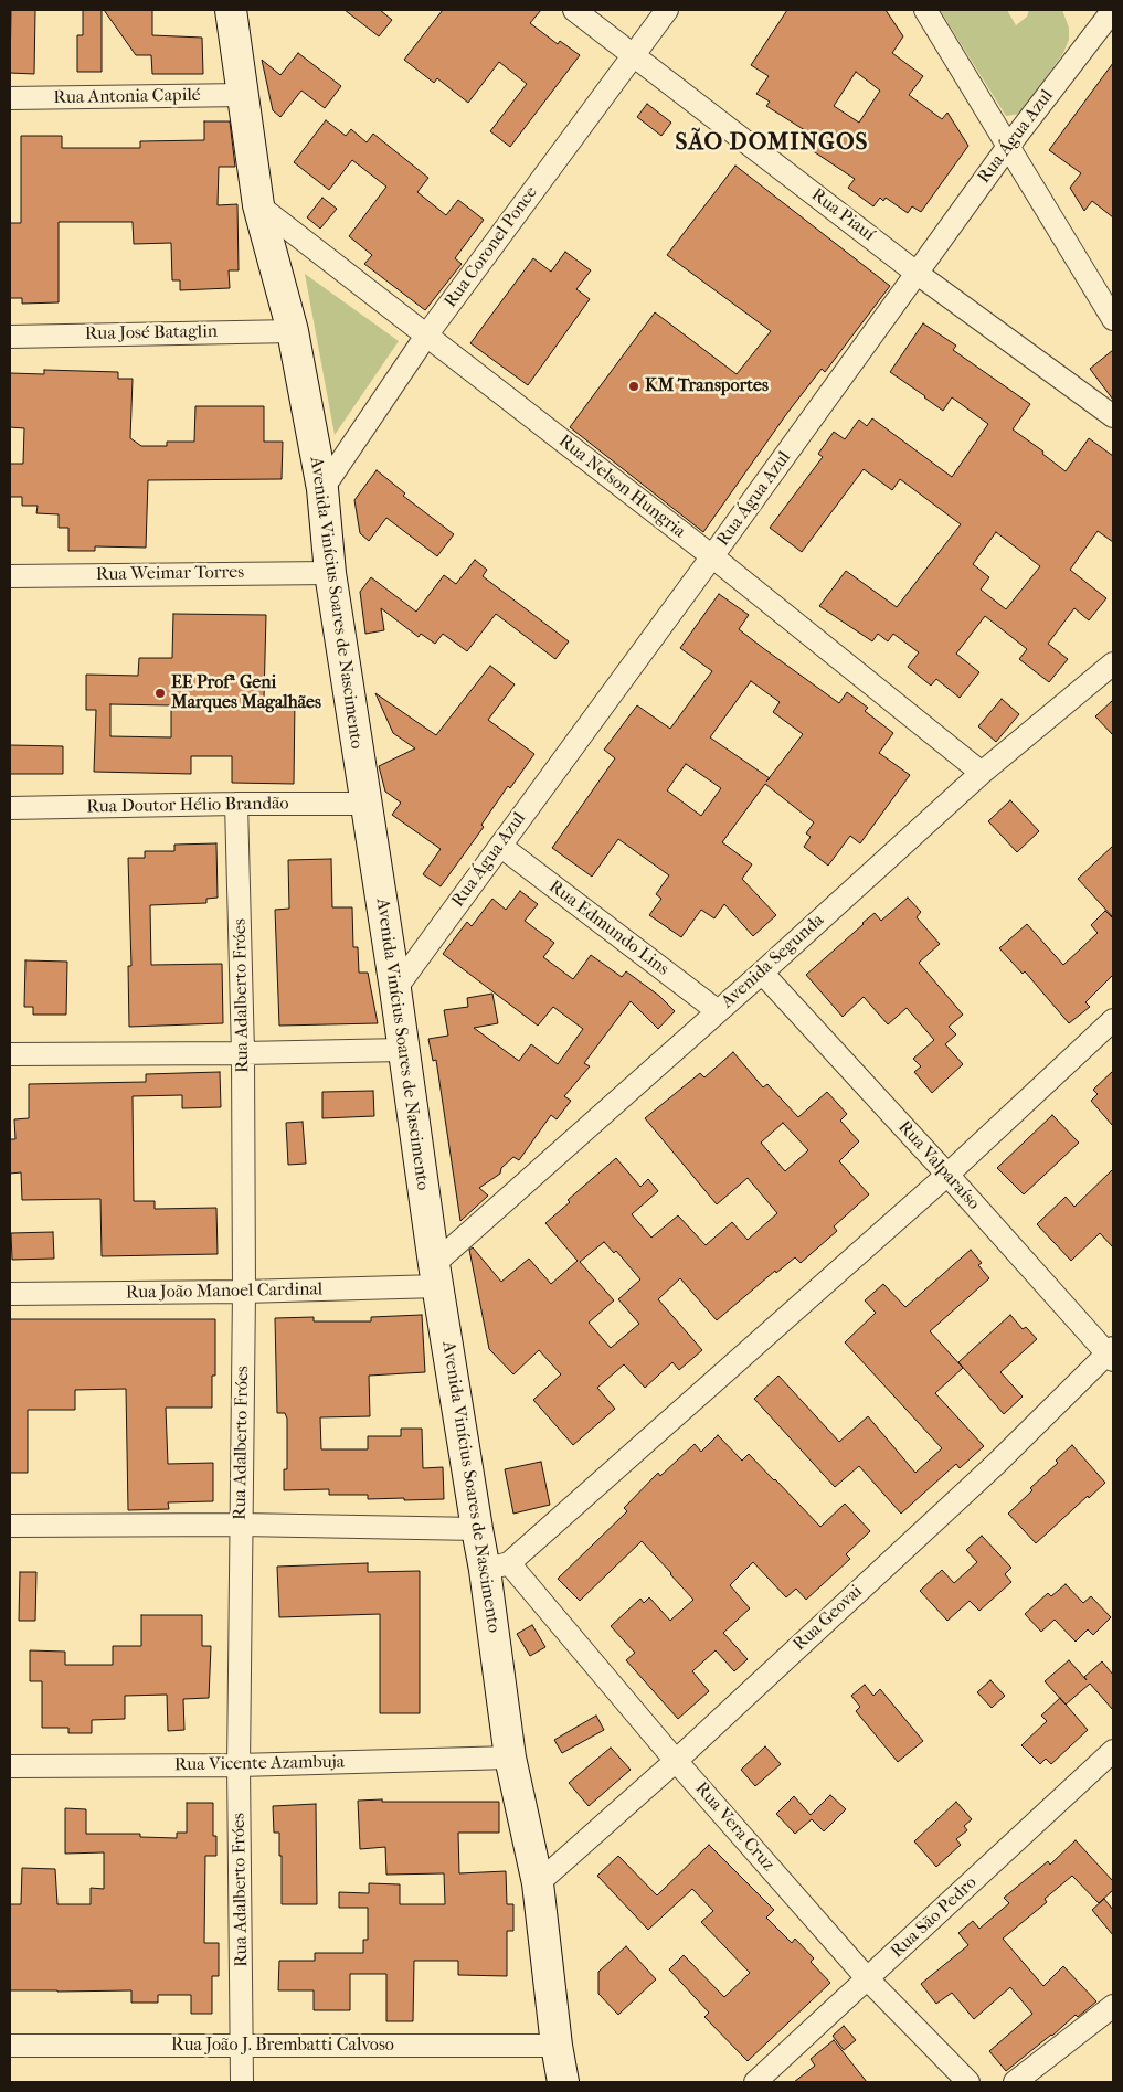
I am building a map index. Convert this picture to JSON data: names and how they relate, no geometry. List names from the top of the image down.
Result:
{
  "streets": {
    "street": [
      "Rua Antonia Capilé",
      "Rua Água Azul",
      "Rua Piauí",
      "Rua Coronel Ponce",
      "Rua José Bataglin",
      "Rua Nelson Hungria",
      "Rua Weimar Torres",
      "Avenida Vinícius Soares de Nascimento",
      "Rua Doutor Hélio Brandão",
      "Rua Edmundo Lins",
      "Avenida Segunda",
      "Rua Adalberto Fróes",
      "Rua Valparaíso",
      "Rua João Manoel Cardinal",
      "Rua Geovai",
      "Rua Vicente Azambuja",
      "Rua Vera Cruz",
      "Rua São Pedro",
      "Rua João J. Brembatti Calvoso"
    ]
  },
  "crossings": [
    ["Rua Antonia Capilé", "Avenida Vinícius Soares de Nascimento"],
    ["Rua Água Azul", "Rua Piauí"],
    ["Rua Água Azul", "Rua Nelson Hungria"],
    ["Rua Água Azul", "Avenida Vinícius Soares de Nascimento"],
    ["Rua Água Azul", "Rua Edmundo Lins"],
    ["Rua Piauí", "Rua Coronel Ponce"],
    ["Rua Coronel Ponce", "Rua Nelson Hungria"],
    ["Rua Coronel Ponce", "Avenida Vinícius Soares de Nascimento"],
    ["Rua José Bataglin", "Avenida Vinícius Soares de Nascimento"],
    ["Rua Nelson Hungria", "Avenida Vinícius Soares de Nascimento"],
    ["Rua Nelson Hungria", "Avenida Segunda"],
    ["Rua Weimar Torres", "Avenida Vinícius Soares de Nascimento"],
    ["Avenida Vinícius Soares de Nascimento", "Rua Doutor Hélio Brandão"],
    ["Avenida Vinícius Soares de Nascimento", "Avenida Segunda"],
    ["Avenida Vinícius Soares de Nascimento", "Rua João Manoel Cardinal"],
    ["Avenida Vinícius Soares de Nascimento", "Rua Geovai"],
    ["Avenida Vinícius Soares de Nascimento", "Rua Vicente Azambuja"],
    ["Avenida Vinícius Soares de Nascimento", "Rua Vera Cruz"],
    ["Avenida Vinícius Soares de Nascimento", "Rua João J. Brembatti Calvoso"],
    ["Rua Doutor Hélio Brandão", "Rua Adalberto Fróes"],
    ["Rua Edmundo Lins", "Avenida Segunda"],
    ["Avenida Segunda", "Rua Valparaíso"],
    ["Avenida Segunda", "Rua João Manoel Cardinal"],
    ["Rua Adalberto Fróes", "Rua João Manoel Cardinal"],
    ["Rua Adalberto Fróes", "Rua Vicente Azambuja"],
    ["Rua Adalberto Fróes", "Rua João J. Brembatti Calvoso"],
    ["Rua Valparaíso", "Rua Geovai"],
    ["Rua Geovai", "Rua Vera Cruz"],
    ["Rua Vera Cruz", "Rua São Pedro"]
  ],
  "districts": ["SÃO DOMINGOS"],
  "places": ["KM Transportes", "EE Profª Geni Marques Magalhães"]
}
